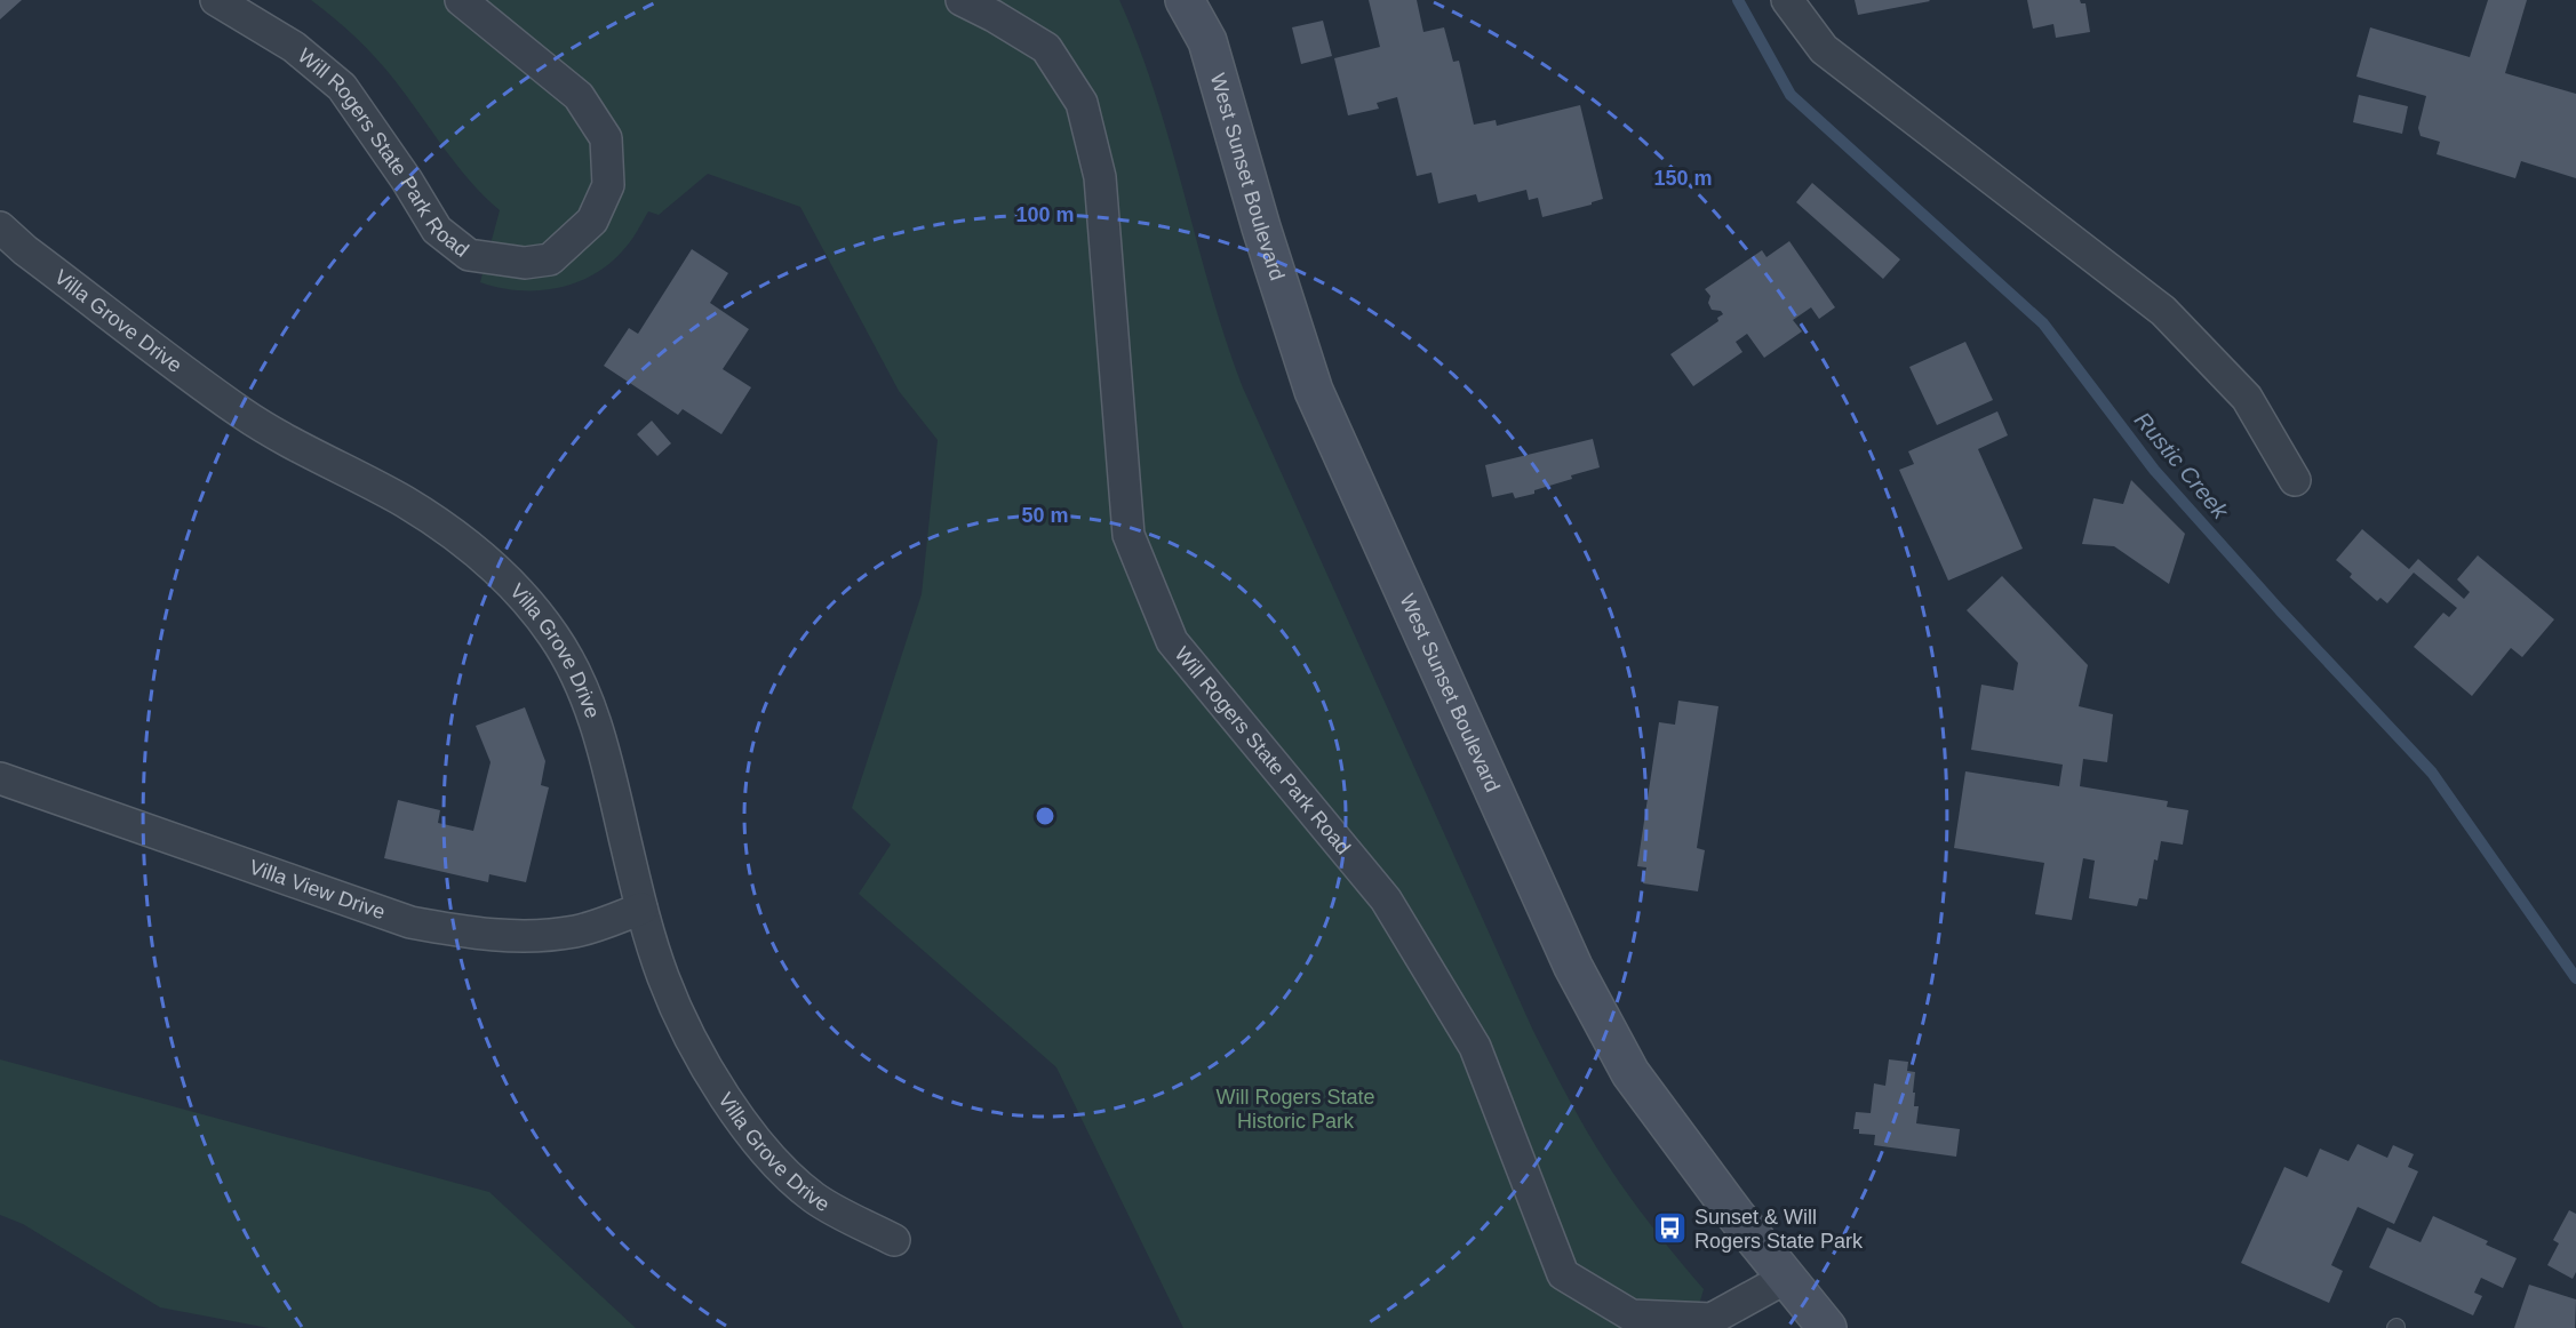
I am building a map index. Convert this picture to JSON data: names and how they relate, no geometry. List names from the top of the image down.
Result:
{
  "streets": {
    "main road": ["West Sunset Boulevard"],
    "street": ["Will Rogers State Park Road", "Villa Grove Drive", "Villa View Drive"]
  },
  "crossings": [
    ["Will Rogers State Park Road", "West Sunset Boulevard"],
    ["Villa Grove Drive", "Villa View Drive"]
  ],
  "water": ["Rustic Creek"],
  "parks": ["Will Rogers State Historic Park"],
  "places": {
    "bus stop": ["Sunset & Will Rogers State Park"]
  },
  "rings": ["150 m", "100 m", "50 m"]
}
